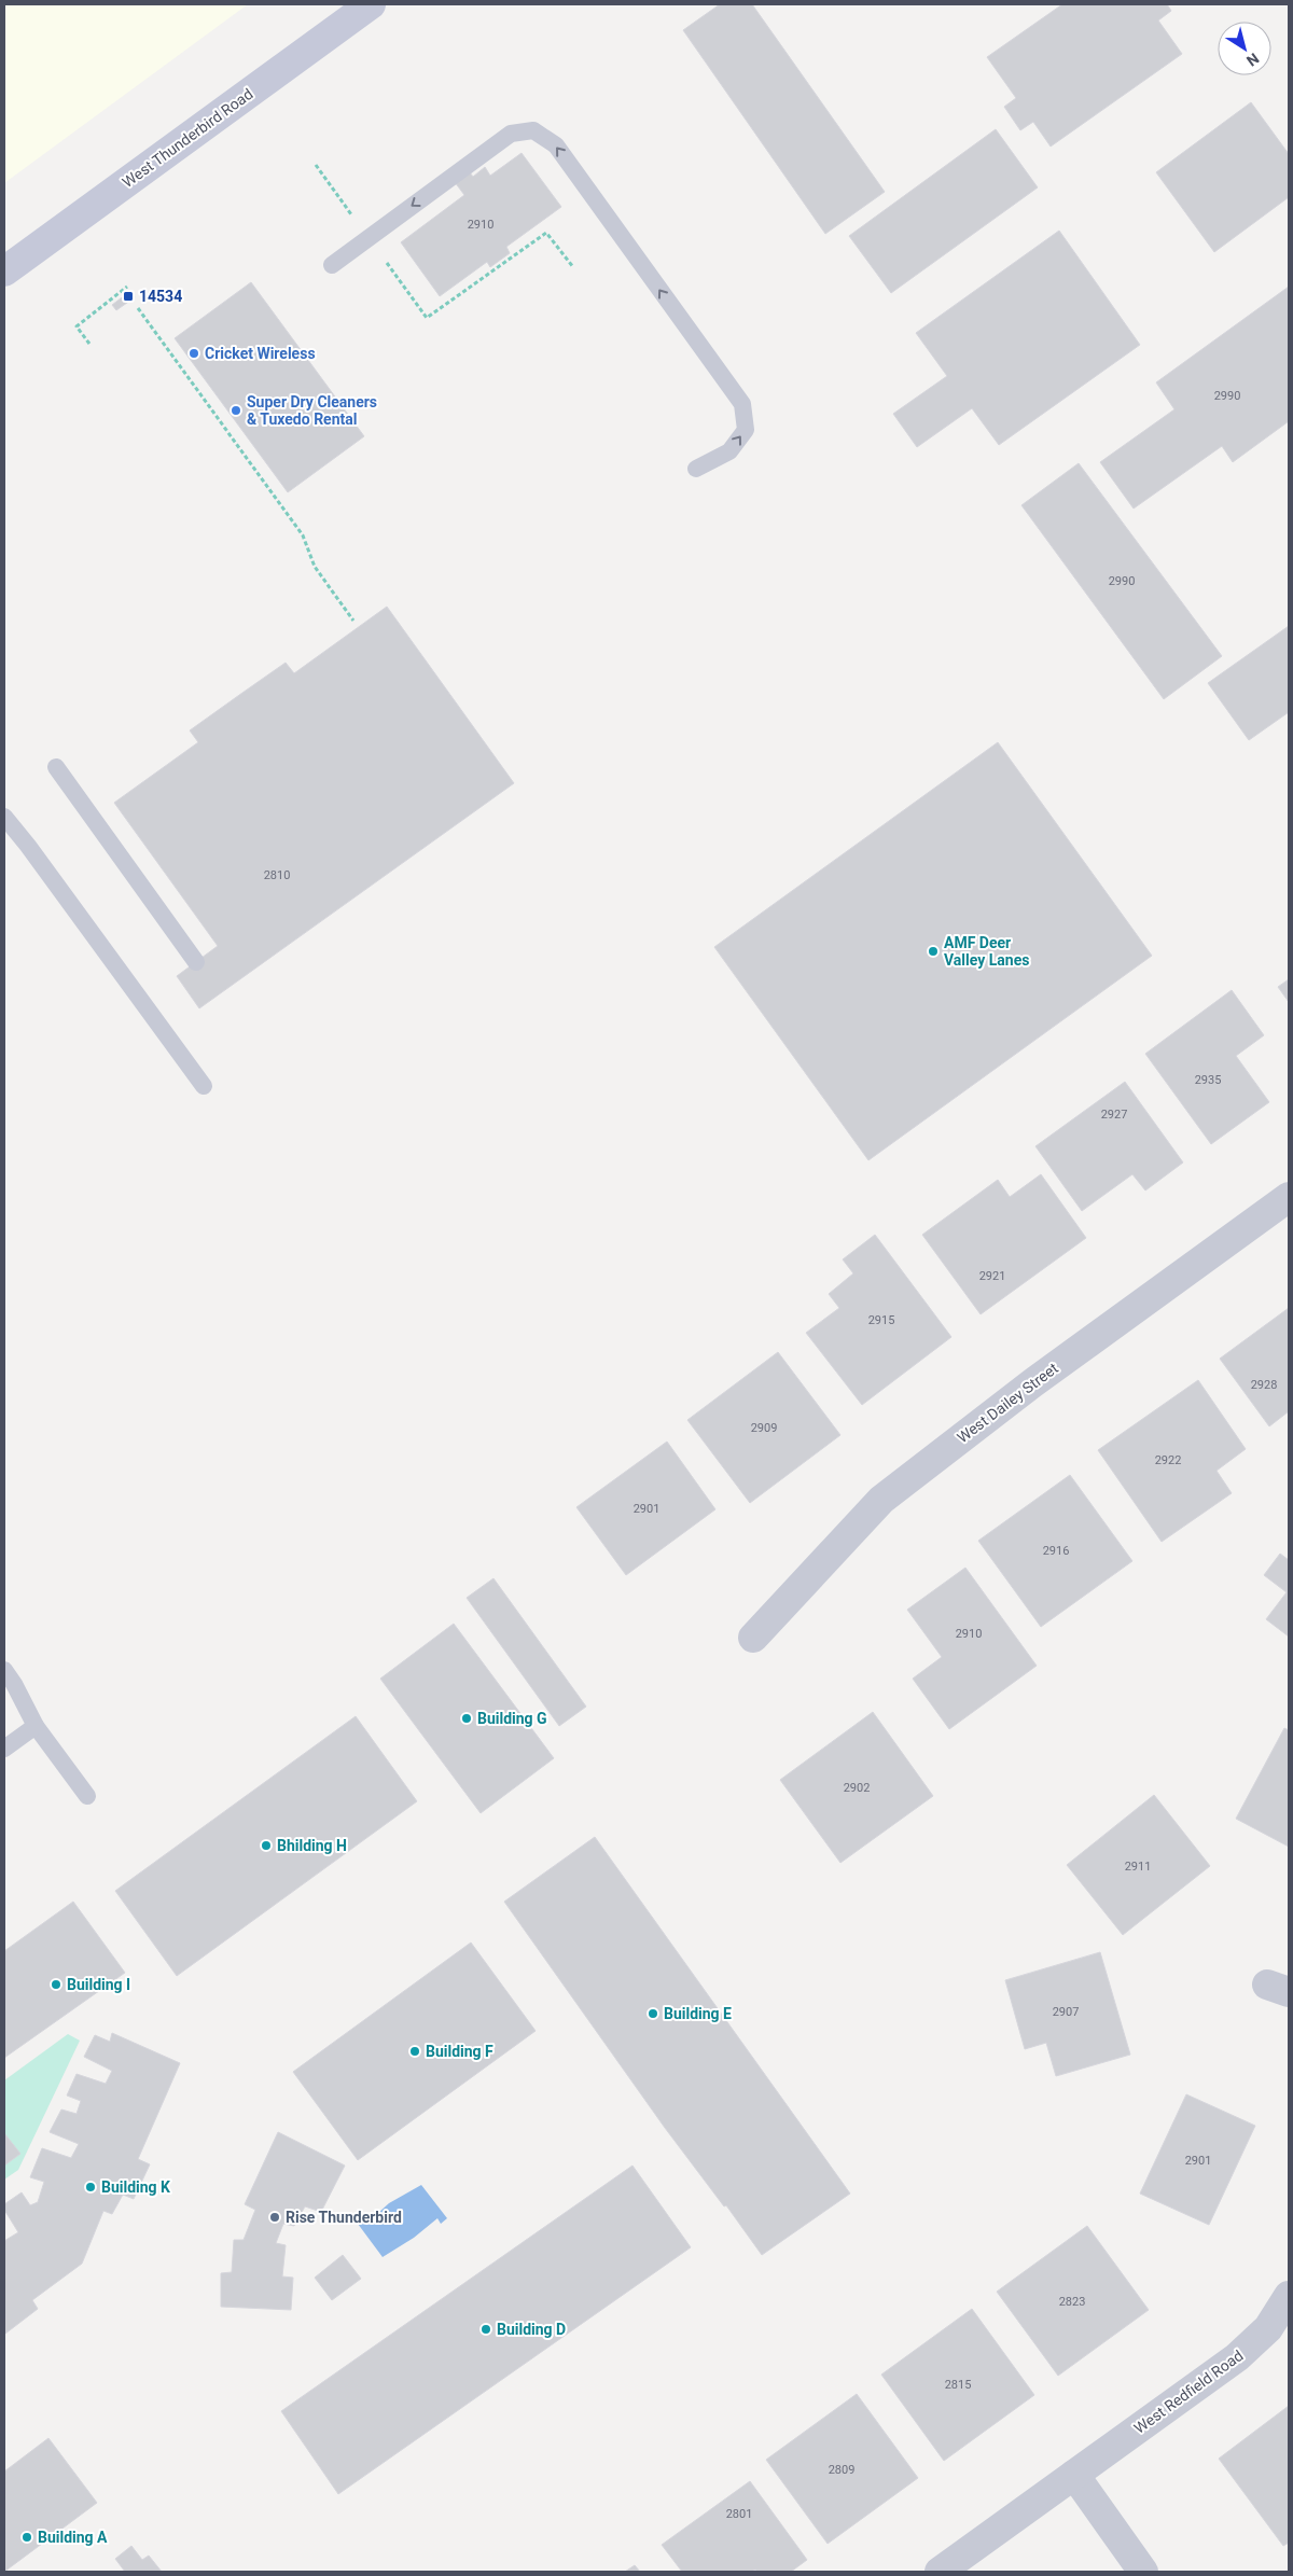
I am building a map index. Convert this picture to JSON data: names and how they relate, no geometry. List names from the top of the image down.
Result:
{
  "streets": {
    "main road": ["West Thunderbird Road"],
    "street": ["West Dailey Street", "West Redfield Road"]
  },
  "places": {
    "transit": ["14534"],
    "other": [
      "Cricket Wireless",
      "Super Dry Cleaners & Tuxedo Rental",
      "AMF Deer Valley Lanes",
      "Building G",
      "Bhilding H",
      "Building I",
      "Building E",
      "Building F",
      "Building K",
      "Rise Thunderbird",
      "Building D",
      "Building A"
    ]
  },
  "house_numbers": [
    "2910",
    "2990",
    "2990",
    "2810",
    "2935",
    "2927",
    "2921",
    "2915",
    "2928",
    "2909",
    "2922",
    "2901",
    "2916",
    "2910",
    "2902",
    "2911",
    "2907",
    "2901",
    "2823",
    "2815",
    "2809",
    "2801"
  ],
  "north": "bottom right"
}
